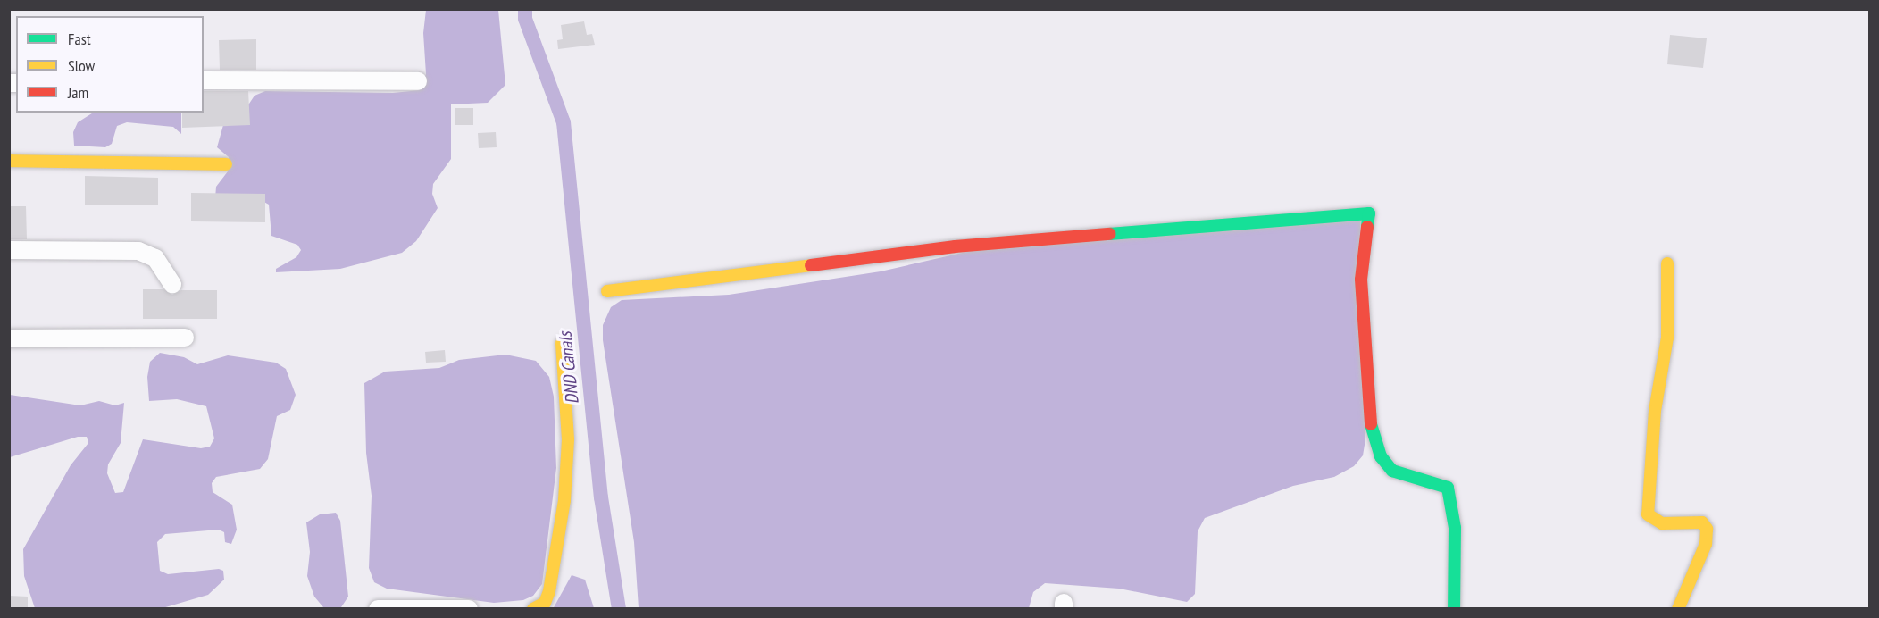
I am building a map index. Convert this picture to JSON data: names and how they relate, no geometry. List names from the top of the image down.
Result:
{
  "water": ["DND Canals"],
  "legend": ["Fast", "Slow", "Jam"]
}
